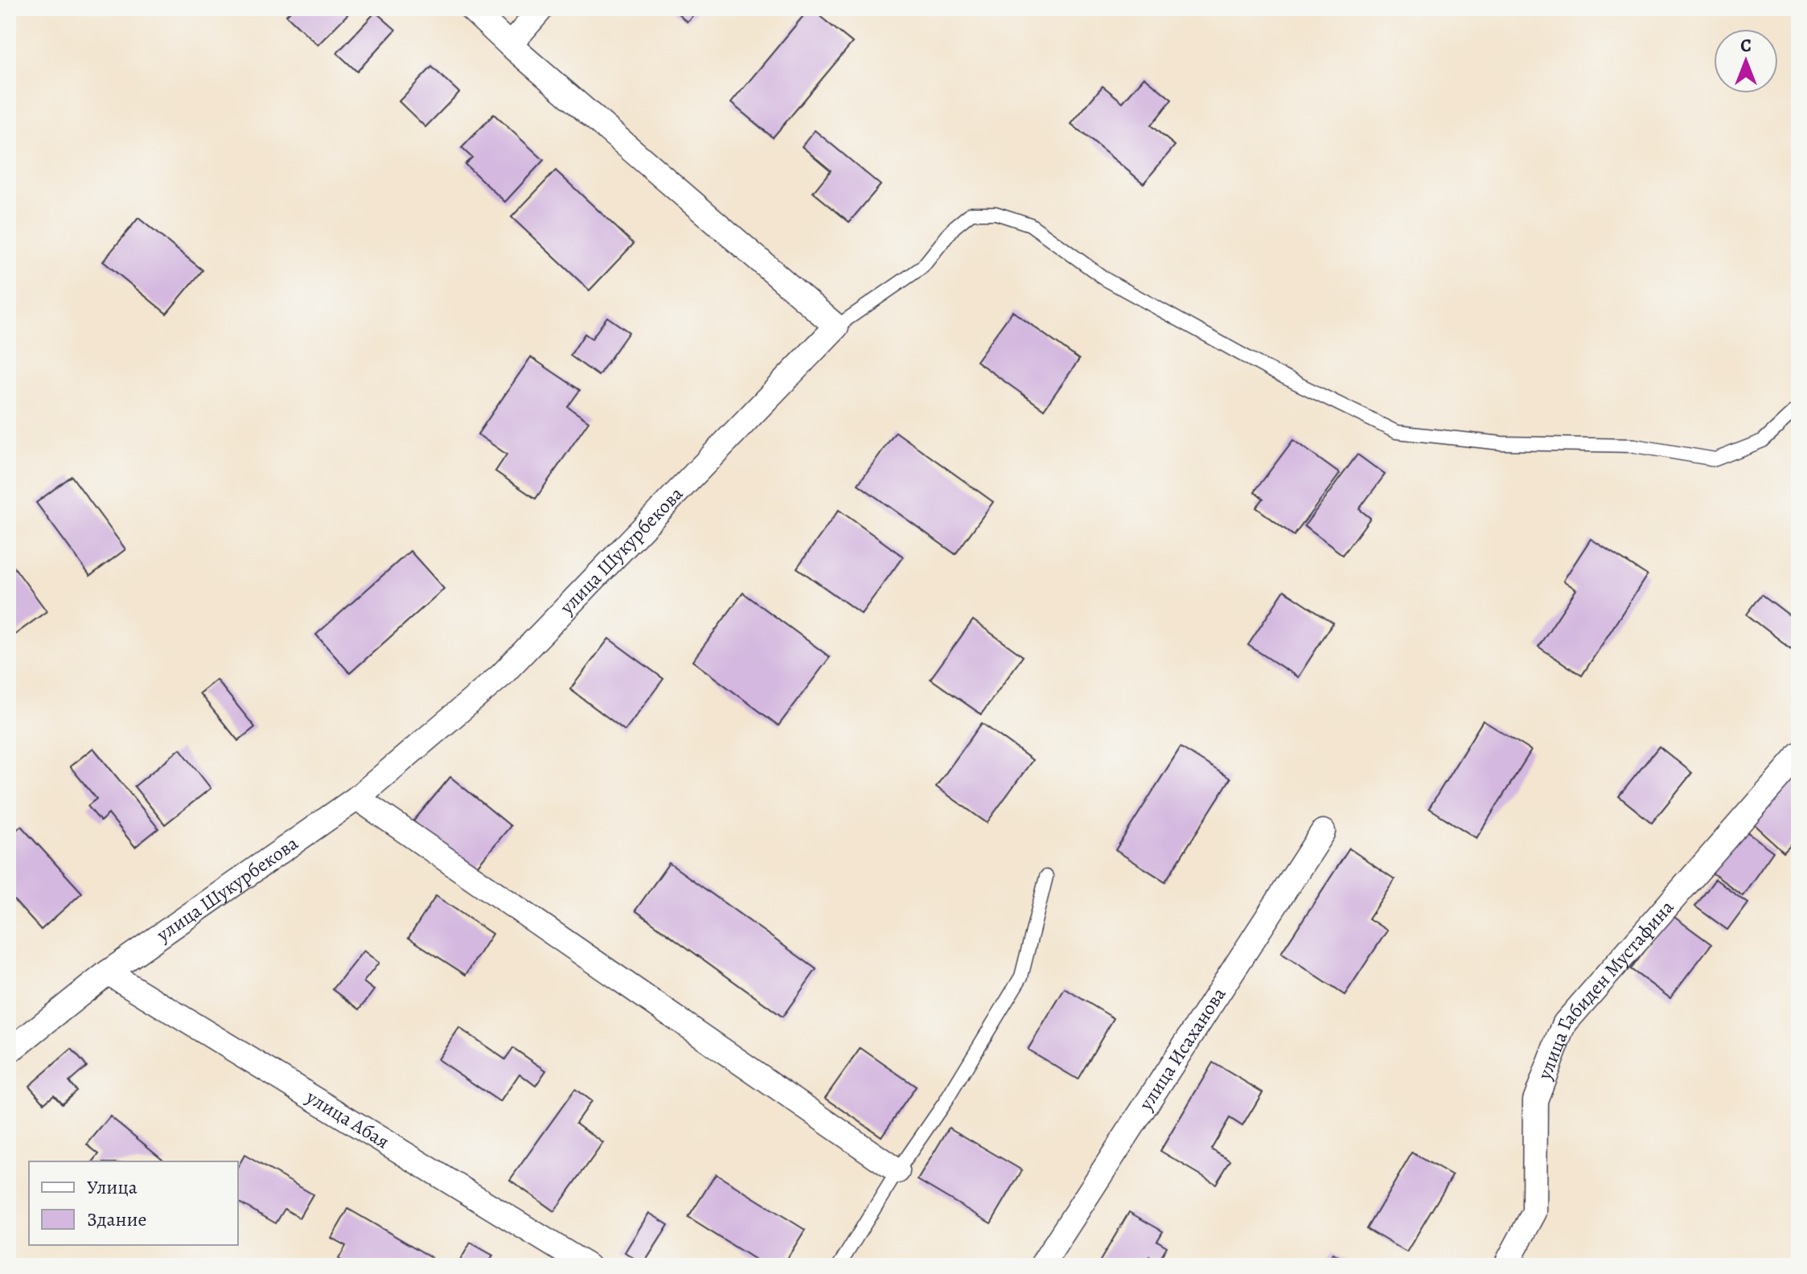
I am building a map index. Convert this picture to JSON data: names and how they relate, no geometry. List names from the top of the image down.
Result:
{
  "streets": {
    "street": [
      "улица Шукурбекова",
      "улица Габиден Мустафина",
      "улица Исаханова",
      "улица Абая"
    ]
  },
  "crossings": [
    ["улица Шукурбекова", "улица Абая"]
  ],
  "legend": ["Улица", "Здание"],
  "north": "top"
}
